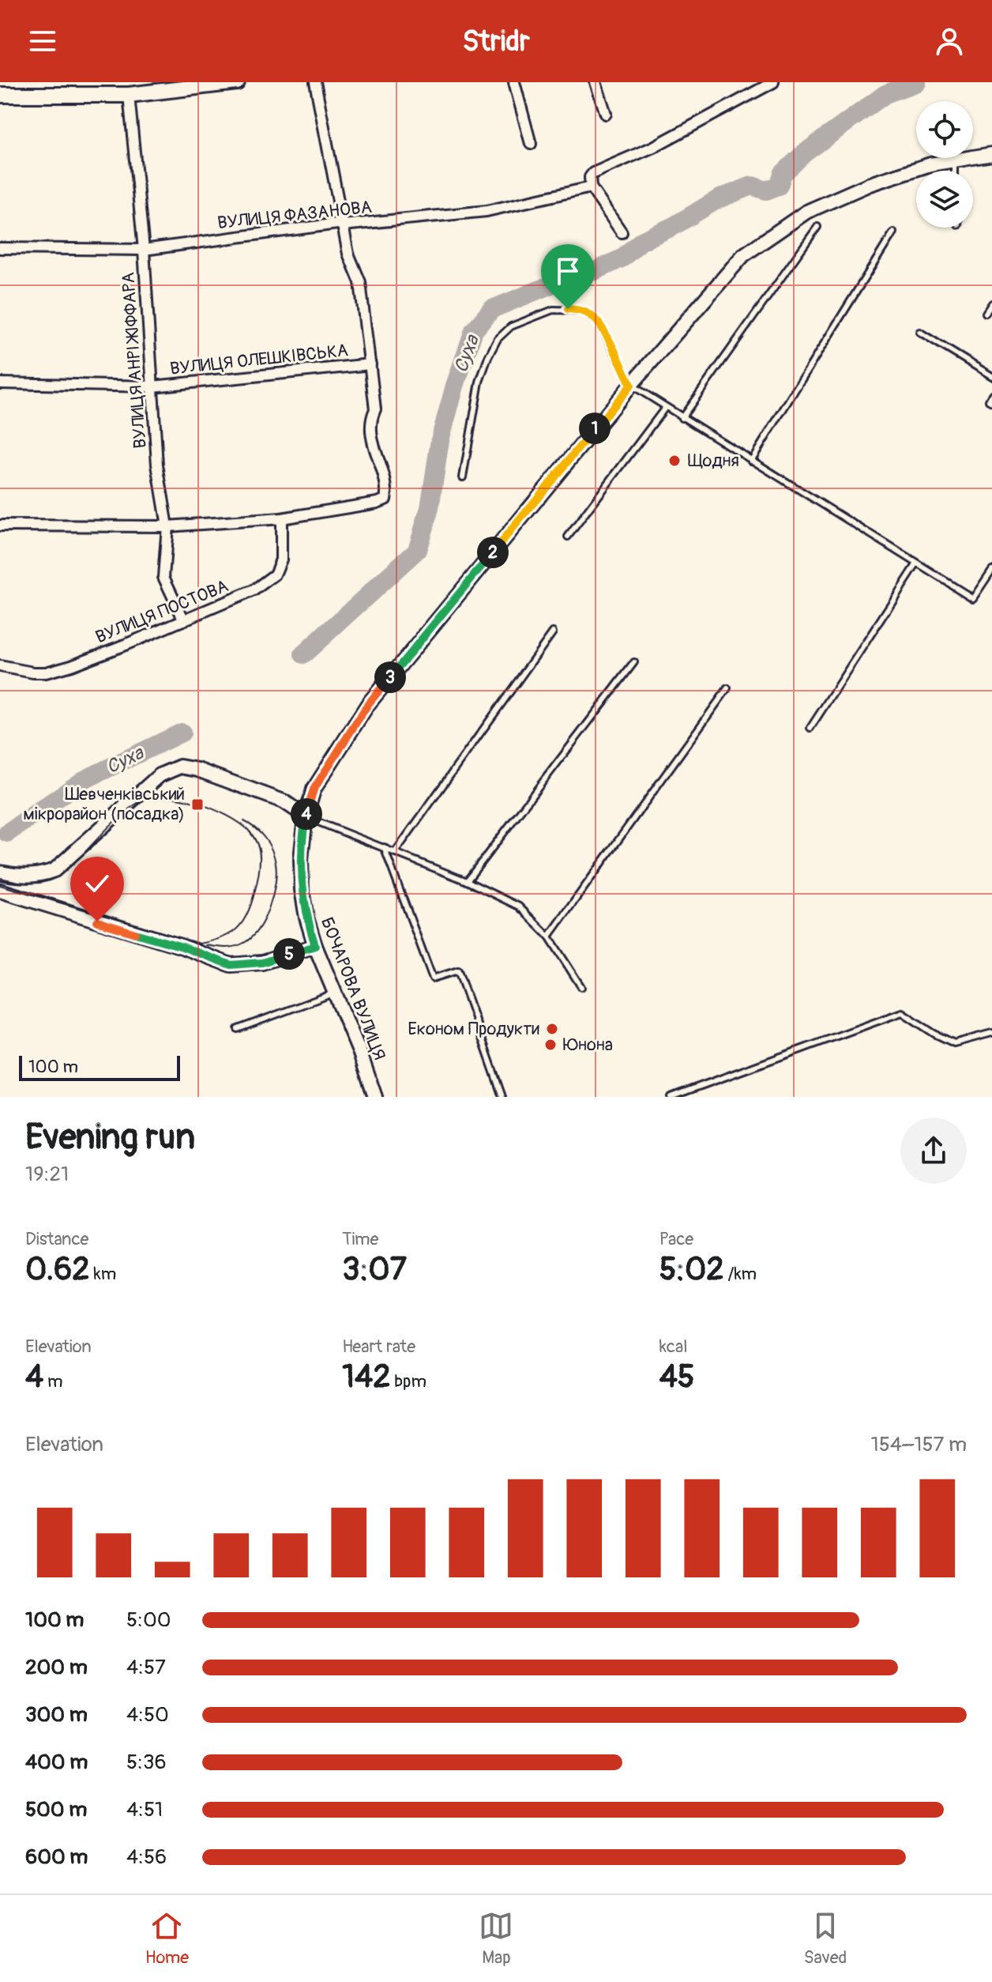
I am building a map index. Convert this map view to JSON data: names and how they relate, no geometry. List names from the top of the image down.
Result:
{
  "streets": {
    "street": [
      "ВУЛИЦЯ ФАЗАНОВА",
      "ВУЛИЦЯ ОЛЕШКІВСЬКА",
      "ВУЛИЦЯ АНРІ ЖІФФАРА",
      "ВУЛИЦЯ ПОСТОВА",
      "БОЧАРОВА ВУЛИЦЯ"
    ]
  },
  "crossings": [
    ["ВУЛИЦЯ ФАЗАНОВА", "ВУЛИЦЯ АНРІ ЖІФФАРА"],
    ["ВУЛИЦЯ ОЛЕШКІВСЬКА", "ВУЛИЦЯ АНРІ ЖІФФАРА"],
    ["ВУЛИЦЯ АНРІ ЖІФФАРА", "ВУЛИЦЯ ПОСТОВА"]
  ],
  "water": ["Суха"],
  "places": {
    "other": ["Щодня", "Економ Продукти", "Юнона"],
    "transit": ["Шевченківський мікрорайон (посадка)"]
  },
  "scale_bar": "100 m",
  "page": {
    "header": "Stridr",
    "pins": [
      "1",
      "2",
      "3",
      "4",
      "5"
    ],
    "scale": "100 m",
    "heading": ["Evening run", "19:21"],
    "stats": [
      ["Distance", "0.62 km"],
      ["Time", "3:07"],
      ["Pace", "5:02 /km"],
      ["Elevation", "4 m"],
      ["Heart rate", "142 bpm"],
      ["kcal", "45"]
    ],
    "chart": ["Elevation", "154–157 m"],
    "list": [
      {
        "name": "100 m",
        "note": "5:00"
      },
      {
        "name": "200 m",
        "note": "4:57"
      },
      {
        "name": "300 m",
        "note": "4:50"
      },
      {
        "name": "400 m",
        "note": "5:36"
      },
      {
        "name": "500 m",
        "note": "4:51"
      },
      {
        "name": "600 m",
        "note": "4:56"
      }
    ],
    "tabs": ["Home", "Map", "Saved"]
  }
}
